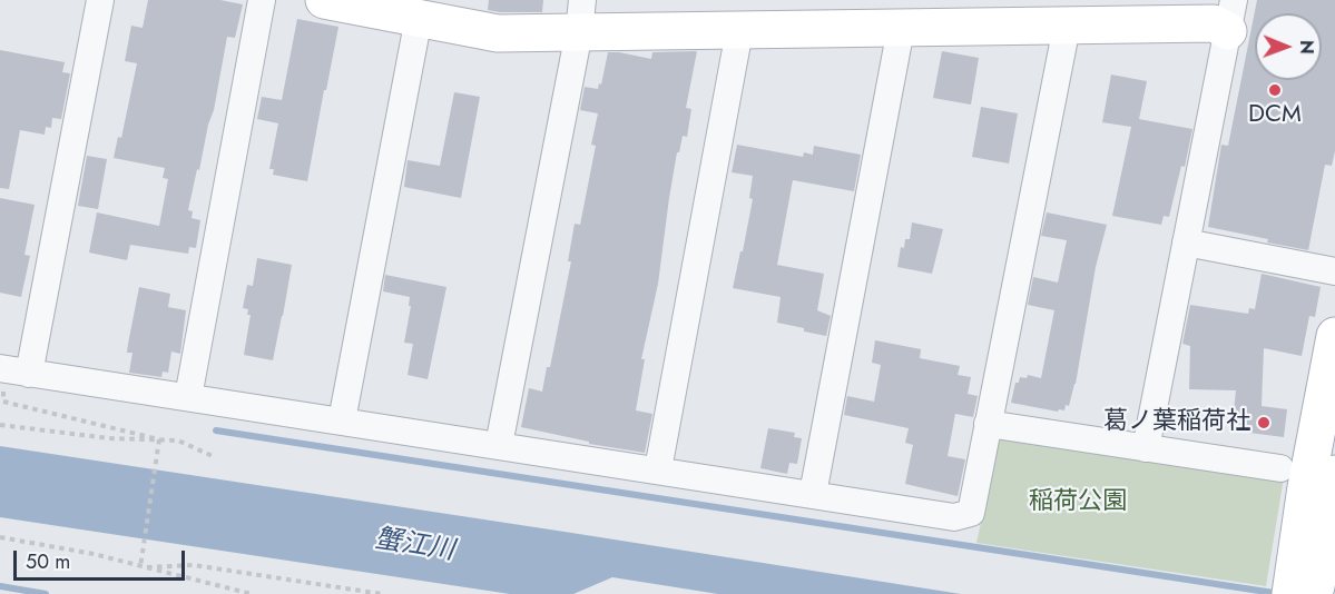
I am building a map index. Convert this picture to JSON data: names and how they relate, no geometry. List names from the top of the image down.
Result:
{
  "water": ["蟹江川"],
  "parks": ["稲荷公園"],
  "places": ["DCM", "葛ノ葉稲荷社"],
  "scale_bar": "50 m",
  "north": "right"
}
